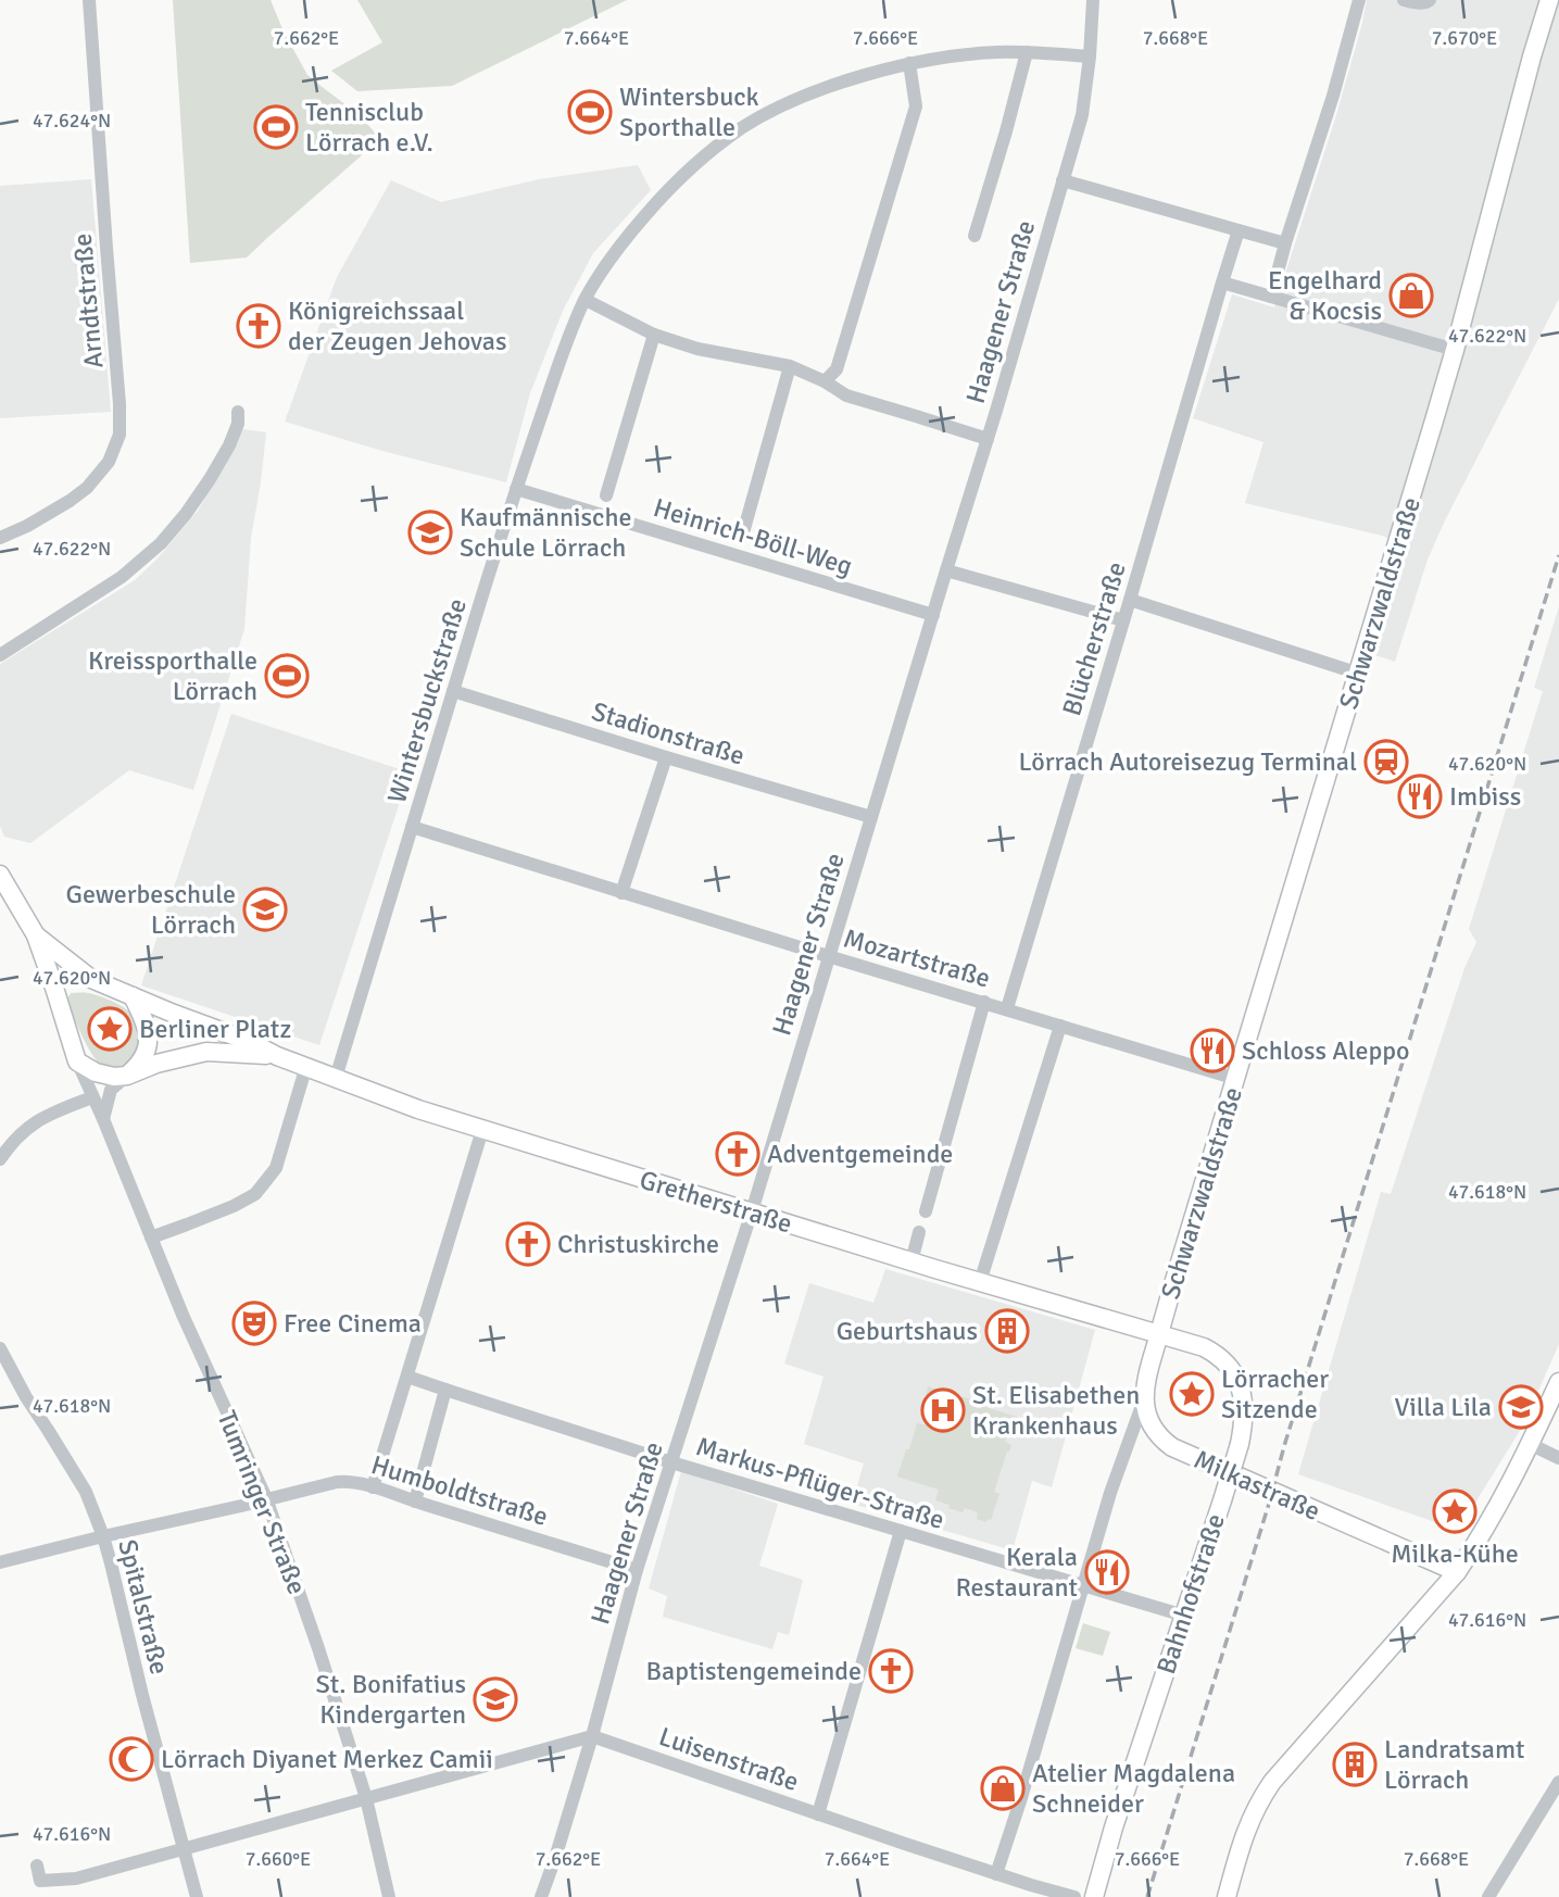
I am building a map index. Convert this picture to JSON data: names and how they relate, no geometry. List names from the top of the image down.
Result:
{
  "streets": {
    "main road": [
      "Schwarzwaldstraße",
      "Gretherstraße",
      "Milkastraße",
      "Tumringer Straße",
      "Bahnhofstraße"
    ],
    "street": [
      "Arndtstraße",
      "Haagener Straße",
      "Heinrich-Böll-Weg",
      "Blücherstraße",
      "Wintersbuckstraße",
      "Stadionstraße",
      "Mozartstraße",
      "Markus-Pflüger-Straße",
      "Humboldtstraße",
      "Spitalstraße",
      "Luisenstraße"
    ]
  },
  "crossings": [
    ["Haagener Straße", "Heinrich-Böll-Weg"],
    ["Haagener Straße", "Wintersbuckstraße"],
    ["Haagener Straße", "Stadionstraße"],
    ["Haagener Straße", "Mozartstraße"],
    ["Haagener Straße", "Gretherstraße"],
    ["Haagener Straße", "Markus-Pflüger-Straße"],
    ["Haagener Straße", "Humboldtstraße"],
    ["Haagener Straße", "Luisenstraße"],
    ["Heinrich-Böll-Weg", "Wintersbuckstraße"],
    ["Schwarzwaldstraße", "Mozartstraße"],
    ["Schwarzwaldstraße", "Gretherstraße"],
    ["Schwarzwaldstraße", "Bahnhofstraße"],
    ["Blücherstraße", "Mozartstraße"],
    ["Wintersbuckstraße", "Stadionstraße"],
    ["Wintersbuckstraße", "Mozartstraße"],
    ["Wintersbuckstraße", "Gretherstraße"],
    ["Gretherstraße", "Tumringer Straße"],
    ["Gretherstraße", "Bahnhofstraße"],
    ["Markus-Pflüger-Straße", "Bahnhofstraße"],
    ["Humboldtstraße", "Tumringer Straße"],
    ["Humboldtstraße", "Spitalstraße"]
  ],
  "places": {
    "sports": ["Wintersbuck Sporthalle", "Tennisclub Lörrach e.V.", "Kreissporthalle Lörrach"],
    "shop": ["Engelhard & Kocsis", "Atelier Magdalena Schneider"],
    "church": [
      "Königreichssaal der Zeugen Jehovas",
      "Adventgemeinde",
      "Christuskirche",
      "Baptistengemeinde"
    ],
    "school or university": [
      "Kaufmännische Schule Lörrach",
      "Gewerbeschule Lörrach",
      "Villa Lila",
      "St. Bonifatius Kindergarten"
    ],
    "station": ["Lörrach Autoreisezug Terminal"],
    "restaurant": ["Imbiss", "Schloss Aleppo", "Kerala Restaurant"],
    "place": ["Berliner Platz", "Lörracher Sitzende", "Milka-Kühe"],
    "theatre": ["Free Cinema"],
    "building": ["Geburtshaus", "Landratsamt Lörrach"],
    "hospital": ["St. Elisabethen Krankenhaus"],
    "mosque": ["Lörrach Diyanet Merkez Camii"]
  },
  "coordinates": [
    "7.662°E",
    "7.664°E",
    "7.666°E",
    "7.668°E",
    "7.670°E",
    "47.624°N",
    "47.622°N",
    "47.620°N",
    "47.618°N",
    "47.616°N",
    "7.660°E"
  ]
}
